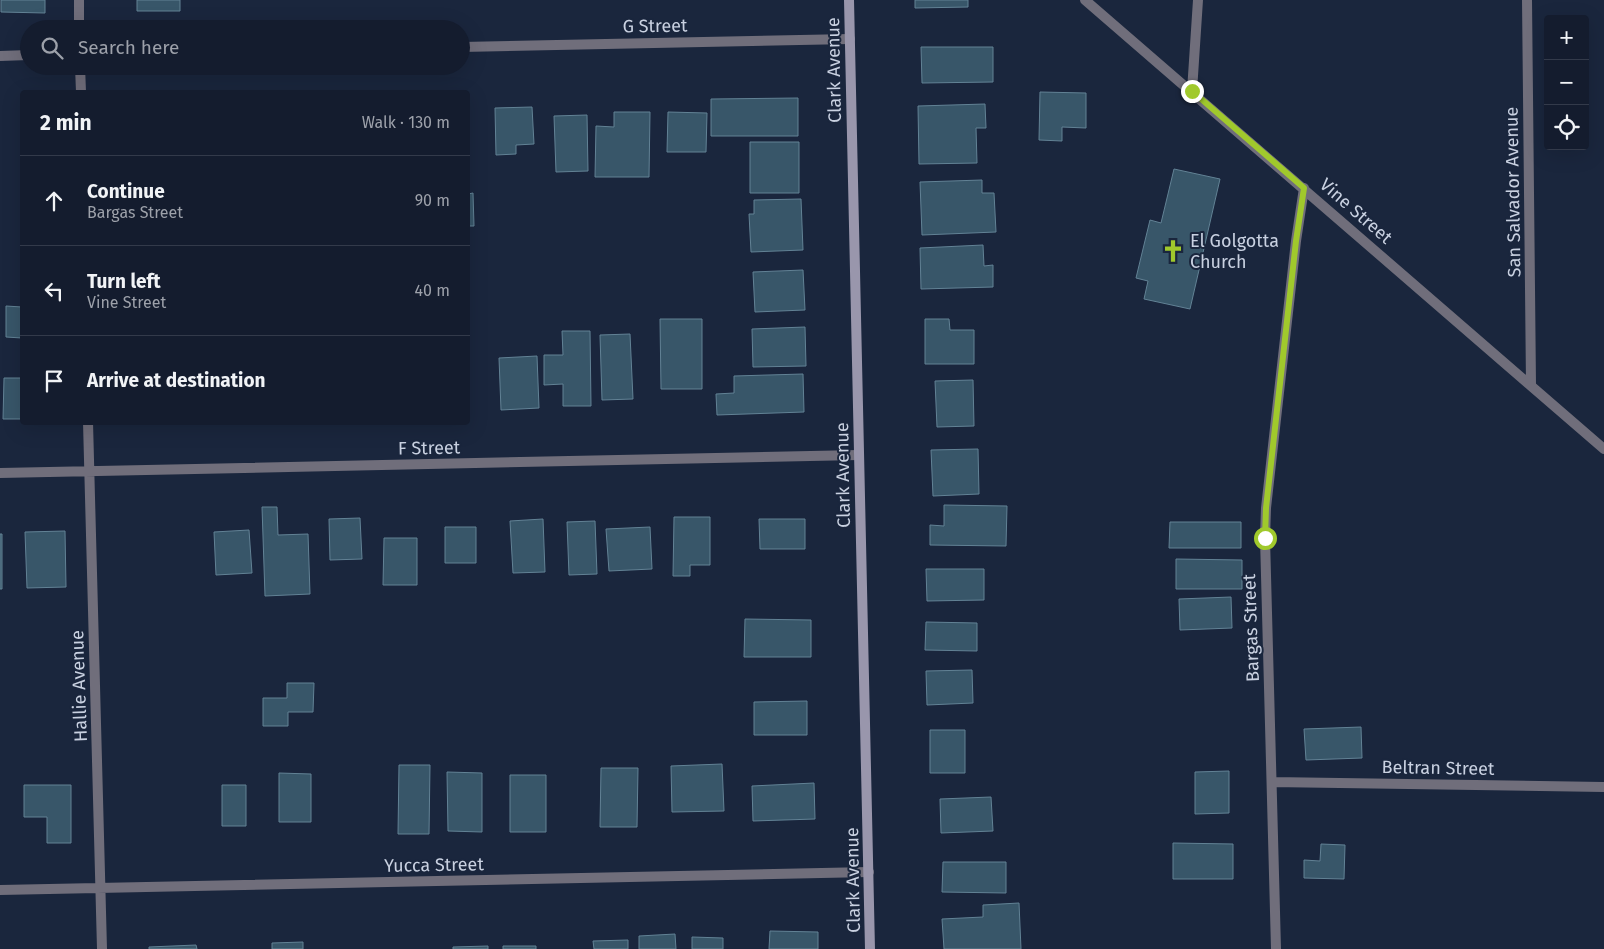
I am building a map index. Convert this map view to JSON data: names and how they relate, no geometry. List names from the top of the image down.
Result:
{
  "streets": {
    "street": [
      "G Street",
      "Clark Avenue",
      "San Salvador Avenue",
      "Vine Street",
      "F Street",
      "Bargas Street",
      "Hallie Avenue",
      "Beltran Street",
      "Yucca Street"
    ]
  },
  "crossings": [
    ["G Street", "Clark Avenue"],
    ["Clark Avenue", "F Street"],
    ["Clark Avenue", "Yucca Street"],
    ["San Salvador Avenue", "Vine Street"],
    ["Vine Street", "Bargas Street"],
    ["F Street", "Hallie Avenue"],
    ["Bargas Street", "Beltran Street"],
    ["Hallie Avenue", "Yucca Street"]
  ],
  "places": {
    "church": ["El Golgotta Church"]
  },
  "page": {
    "map_buttons": ["+", "−"],
    "search": "Search here",
    "heading": ["2 min", "Walk · 130 m"],
    "list": [
      ["Continue", "Bargas Street", "90 m"],
      ["Turn left", "Vine Street", "40 m"],
      "Arrive at destination"
    ]
  }
}
